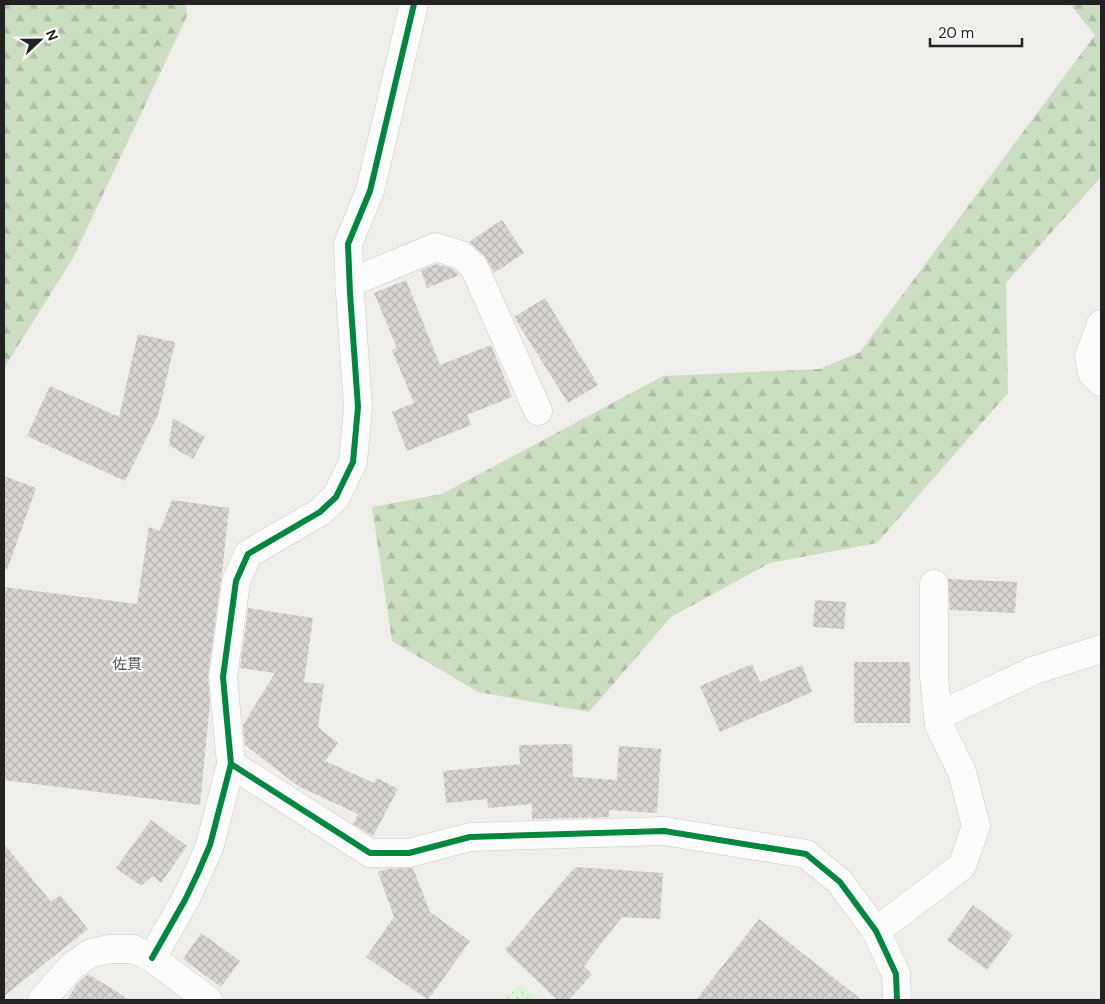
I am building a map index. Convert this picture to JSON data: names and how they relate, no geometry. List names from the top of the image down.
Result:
{
  "districts": ["佐貫"],
  "scale_bar": "20 m",
  "north": "right"
}
